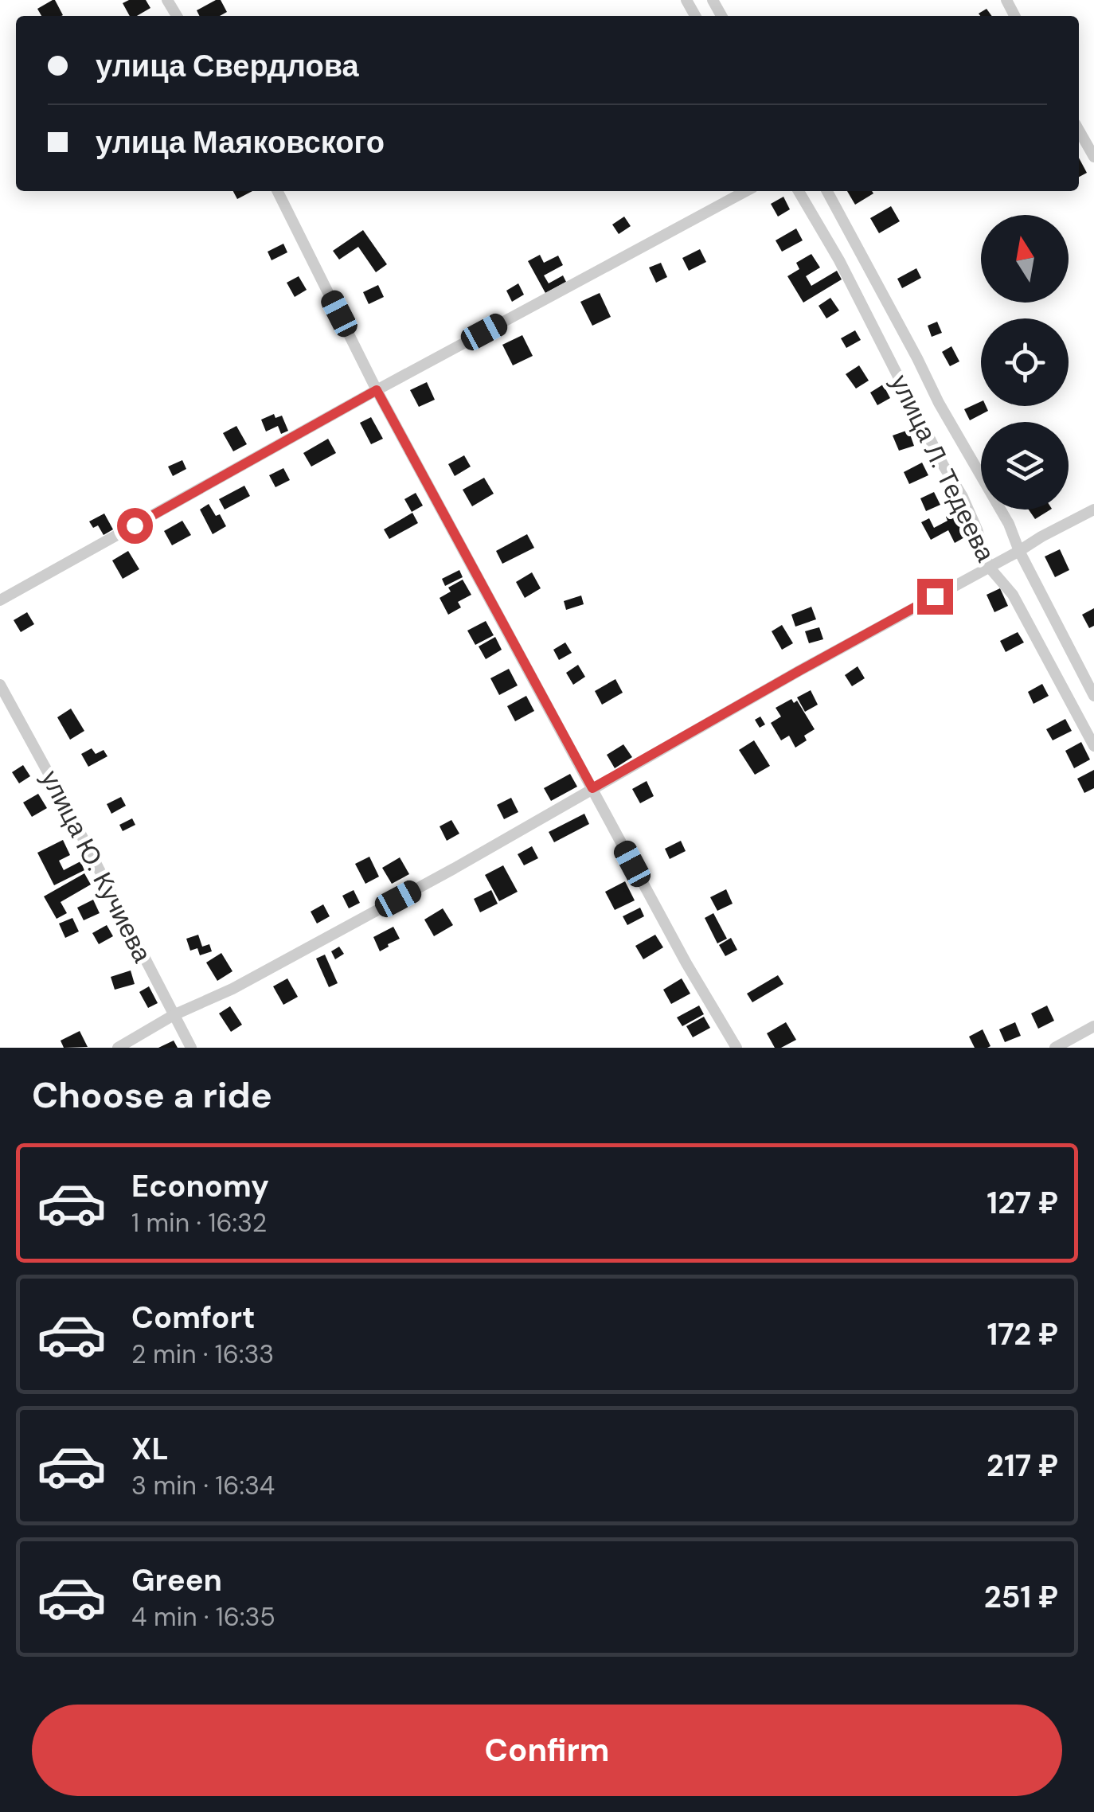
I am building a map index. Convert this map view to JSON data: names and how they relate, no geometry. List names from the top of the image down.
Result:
{
  "streets": {
    "street": ["улица Л. Тедеева", "улица Ю. Кучиева"]
  },
  "north": "top",
  "page": {
    "banner": ["улица Свердлова", "улица Маяковского"],
    "heading": "Choose a ride",
    "list": [
      {
        "name": "Economy",
        "note": "1 min · 16:32",
        "value": "127 ₽"
      },
      {
        "name": "Comfort",
        "note": "2 min · 16:33",
        "value": "172 ₽"
      },
      {
        "name": "XL",
        "note": "3 min · 16:34",
        "value": "217 ₽"
      },
      {
        "name": "Green",
        "note": "4 min · 16:35",
        "value": "251 ₽"
      }
    ],
    "buttons": "Confirm"
  }
}
